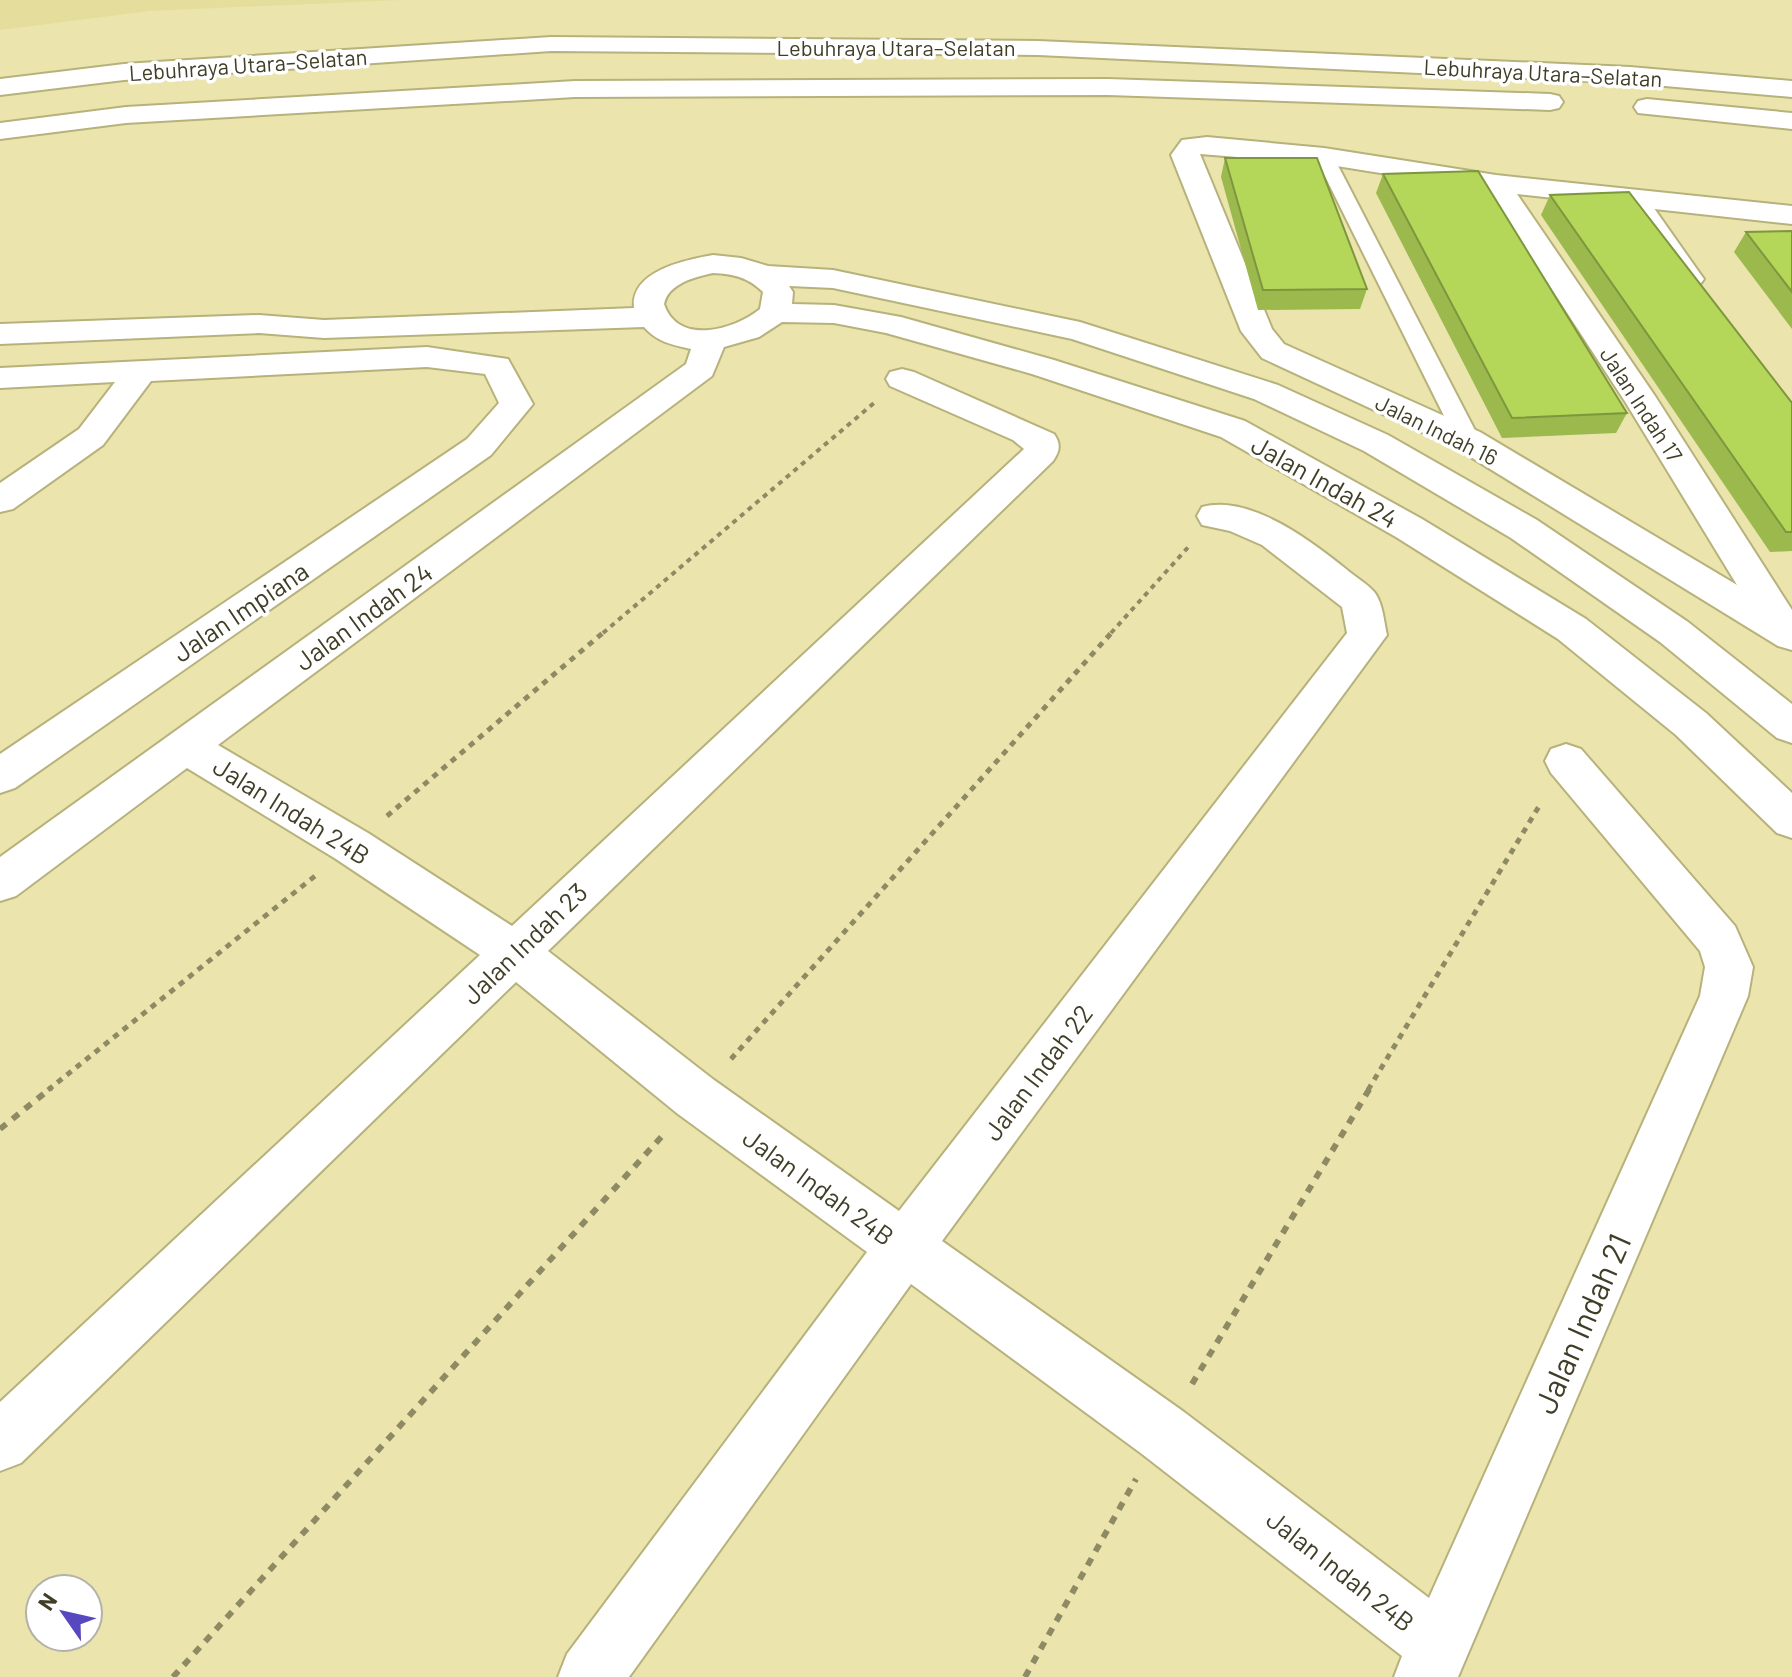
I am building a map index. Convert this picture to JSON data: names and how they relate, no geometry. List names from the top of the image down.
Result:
{
  "streets": {
    "main road": [
      "Lebuhraya Utara–Selatan",
      "Jalan Indah 17",
      "Jalan Indah 16",
      "Jalan Indah 24",
      "Jalan Impiana",
      "Jalan Indah 24B",
      "Jalan Indah 23",
      "Jalan Indah 22",
      "Jalan Indah 21"
    ]
  },
  "crossings": [
    ["Jalan Indah 17", "Jalan Indah 16"],
    ["Jalan Indah 24", "Jalan Indah 24B"],
    ["Jalan Indah 24B", "Jalan Indah 23"],
    ["Jalan Indah 24B", "Jalan Indah 22"],
    ["Jalan Indah 24B", "Jalan Indah 21"]
  ],
  "north": "top left"
}
